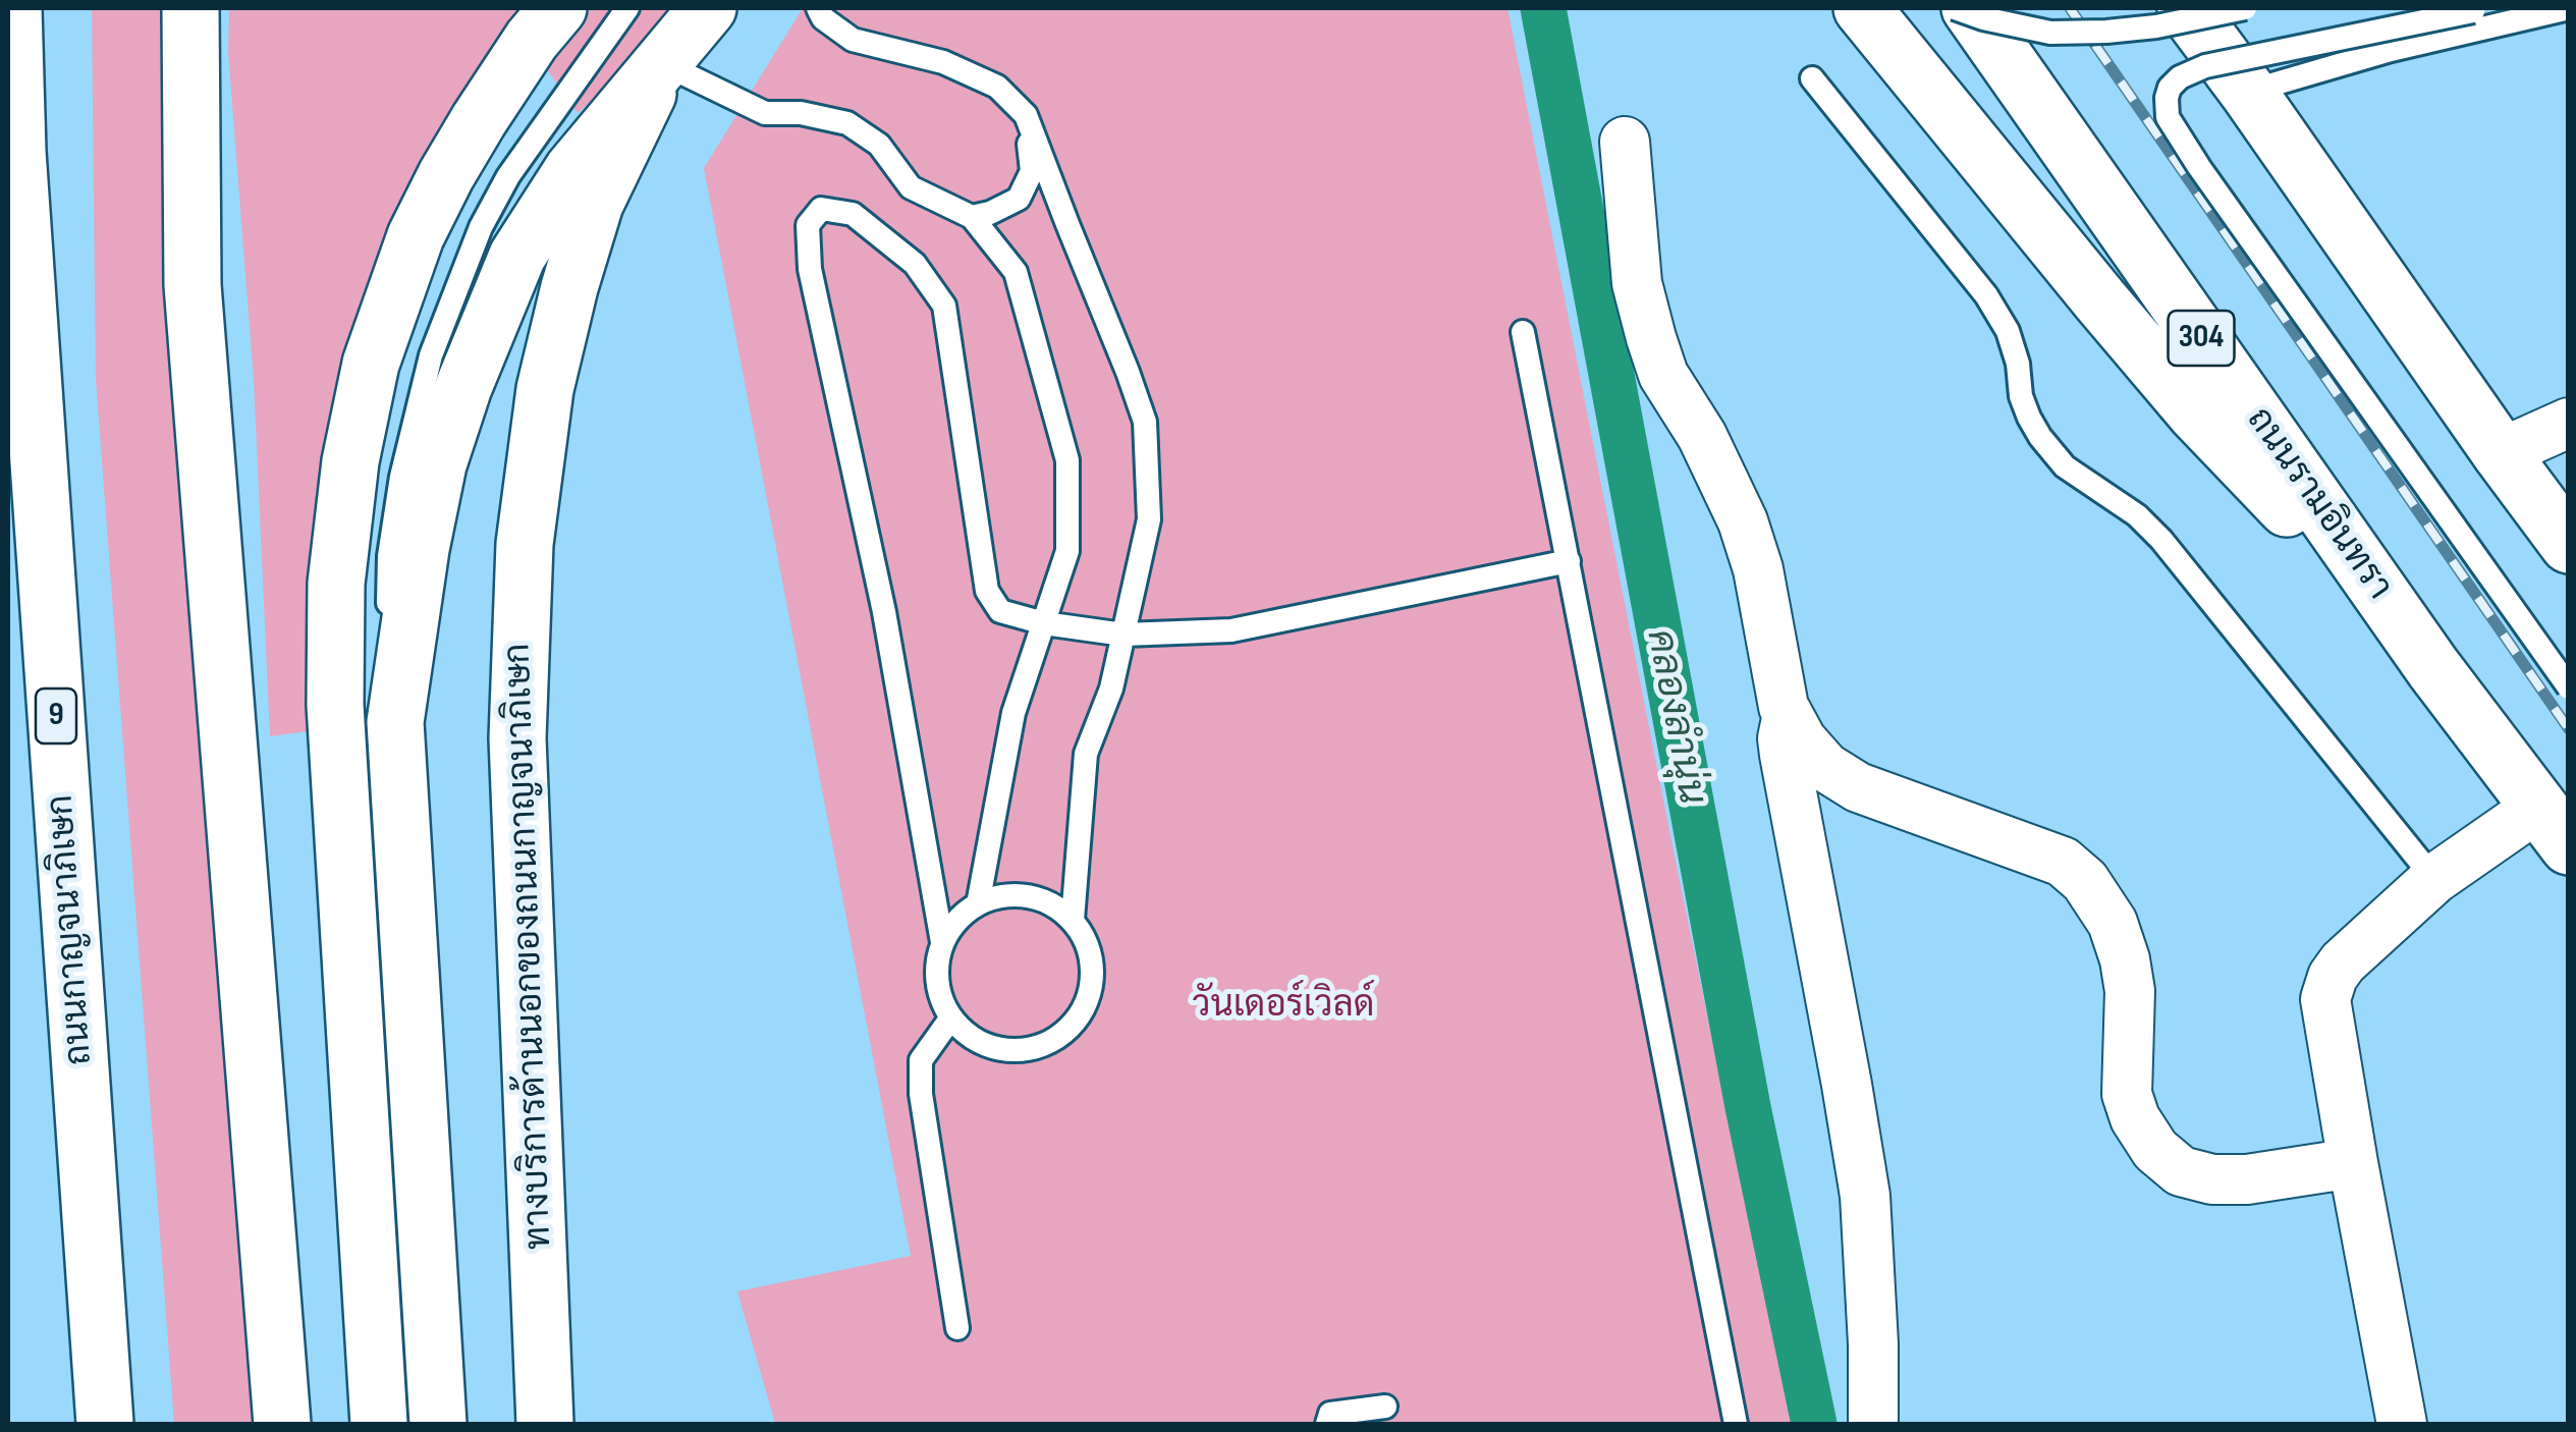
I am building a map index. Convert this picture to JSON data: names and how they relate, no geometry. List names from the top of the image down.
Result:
{
  "streets": {
    "main road": [
      "304",
      "ถนนรามอินทรา",
      "9",
      "ถนนกาญจนาภิเษก",
      "ทางบริการด้านนอกของถนนกาญจนาภิเษก"
    ]
  },
  "water": ["คลองลำนุ่น"],
  "parks": ["วันเดอร์เวิลด์"]
}
